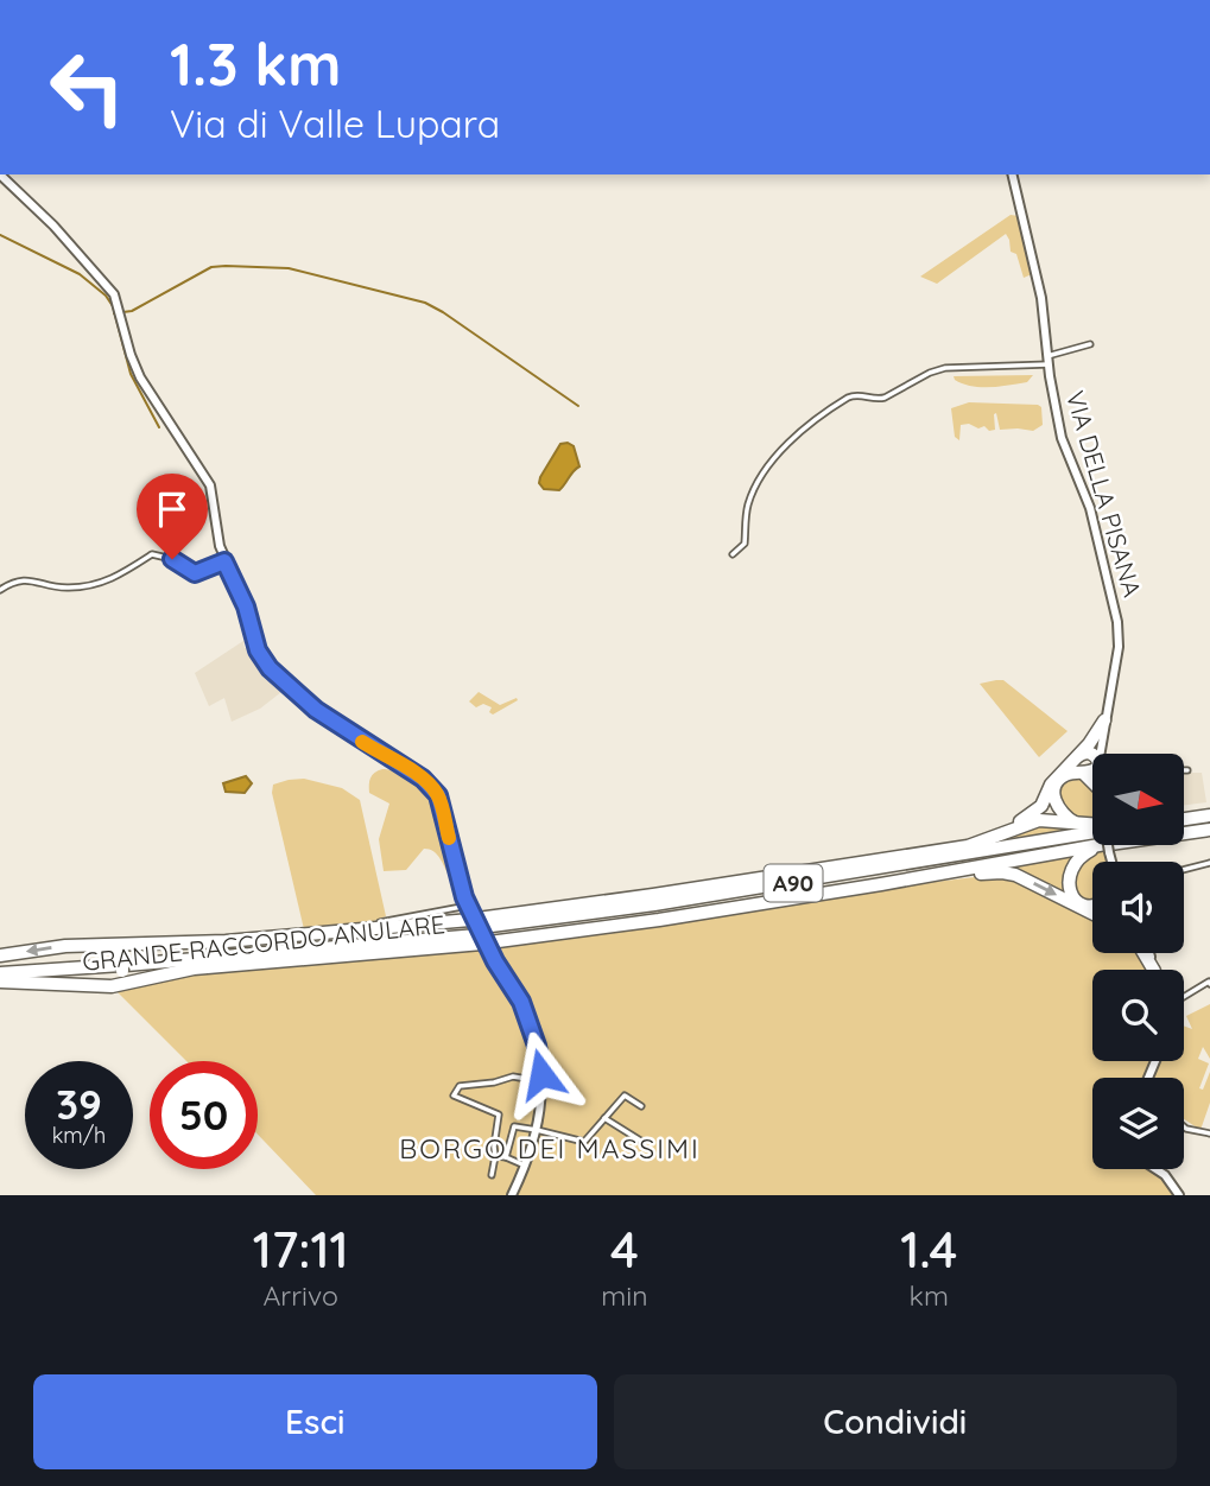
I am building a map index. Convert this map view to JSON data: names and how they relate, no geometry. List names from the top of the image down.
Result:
{
  "streets": {
    "highway": ["A90", "GRANDE RACCORDO ANULARE"],
    "main road": ["VIA DELLA PISANA"]
  },
  "districts": ["BORGO DEI MASSIMI"],
  "north": "right",
  "page": {
    "turn": ["1.3 km", "Via di Valle Lupara"],
    "speed": "39 km/h",
    "limit": "50",
    "eta": [
      "17:11",
      "Arrivo",
      "4",
      "min",
      "1.4",
      "km"
    ],
    "buttons": ["Esci", "Condividi"]
  }
}
